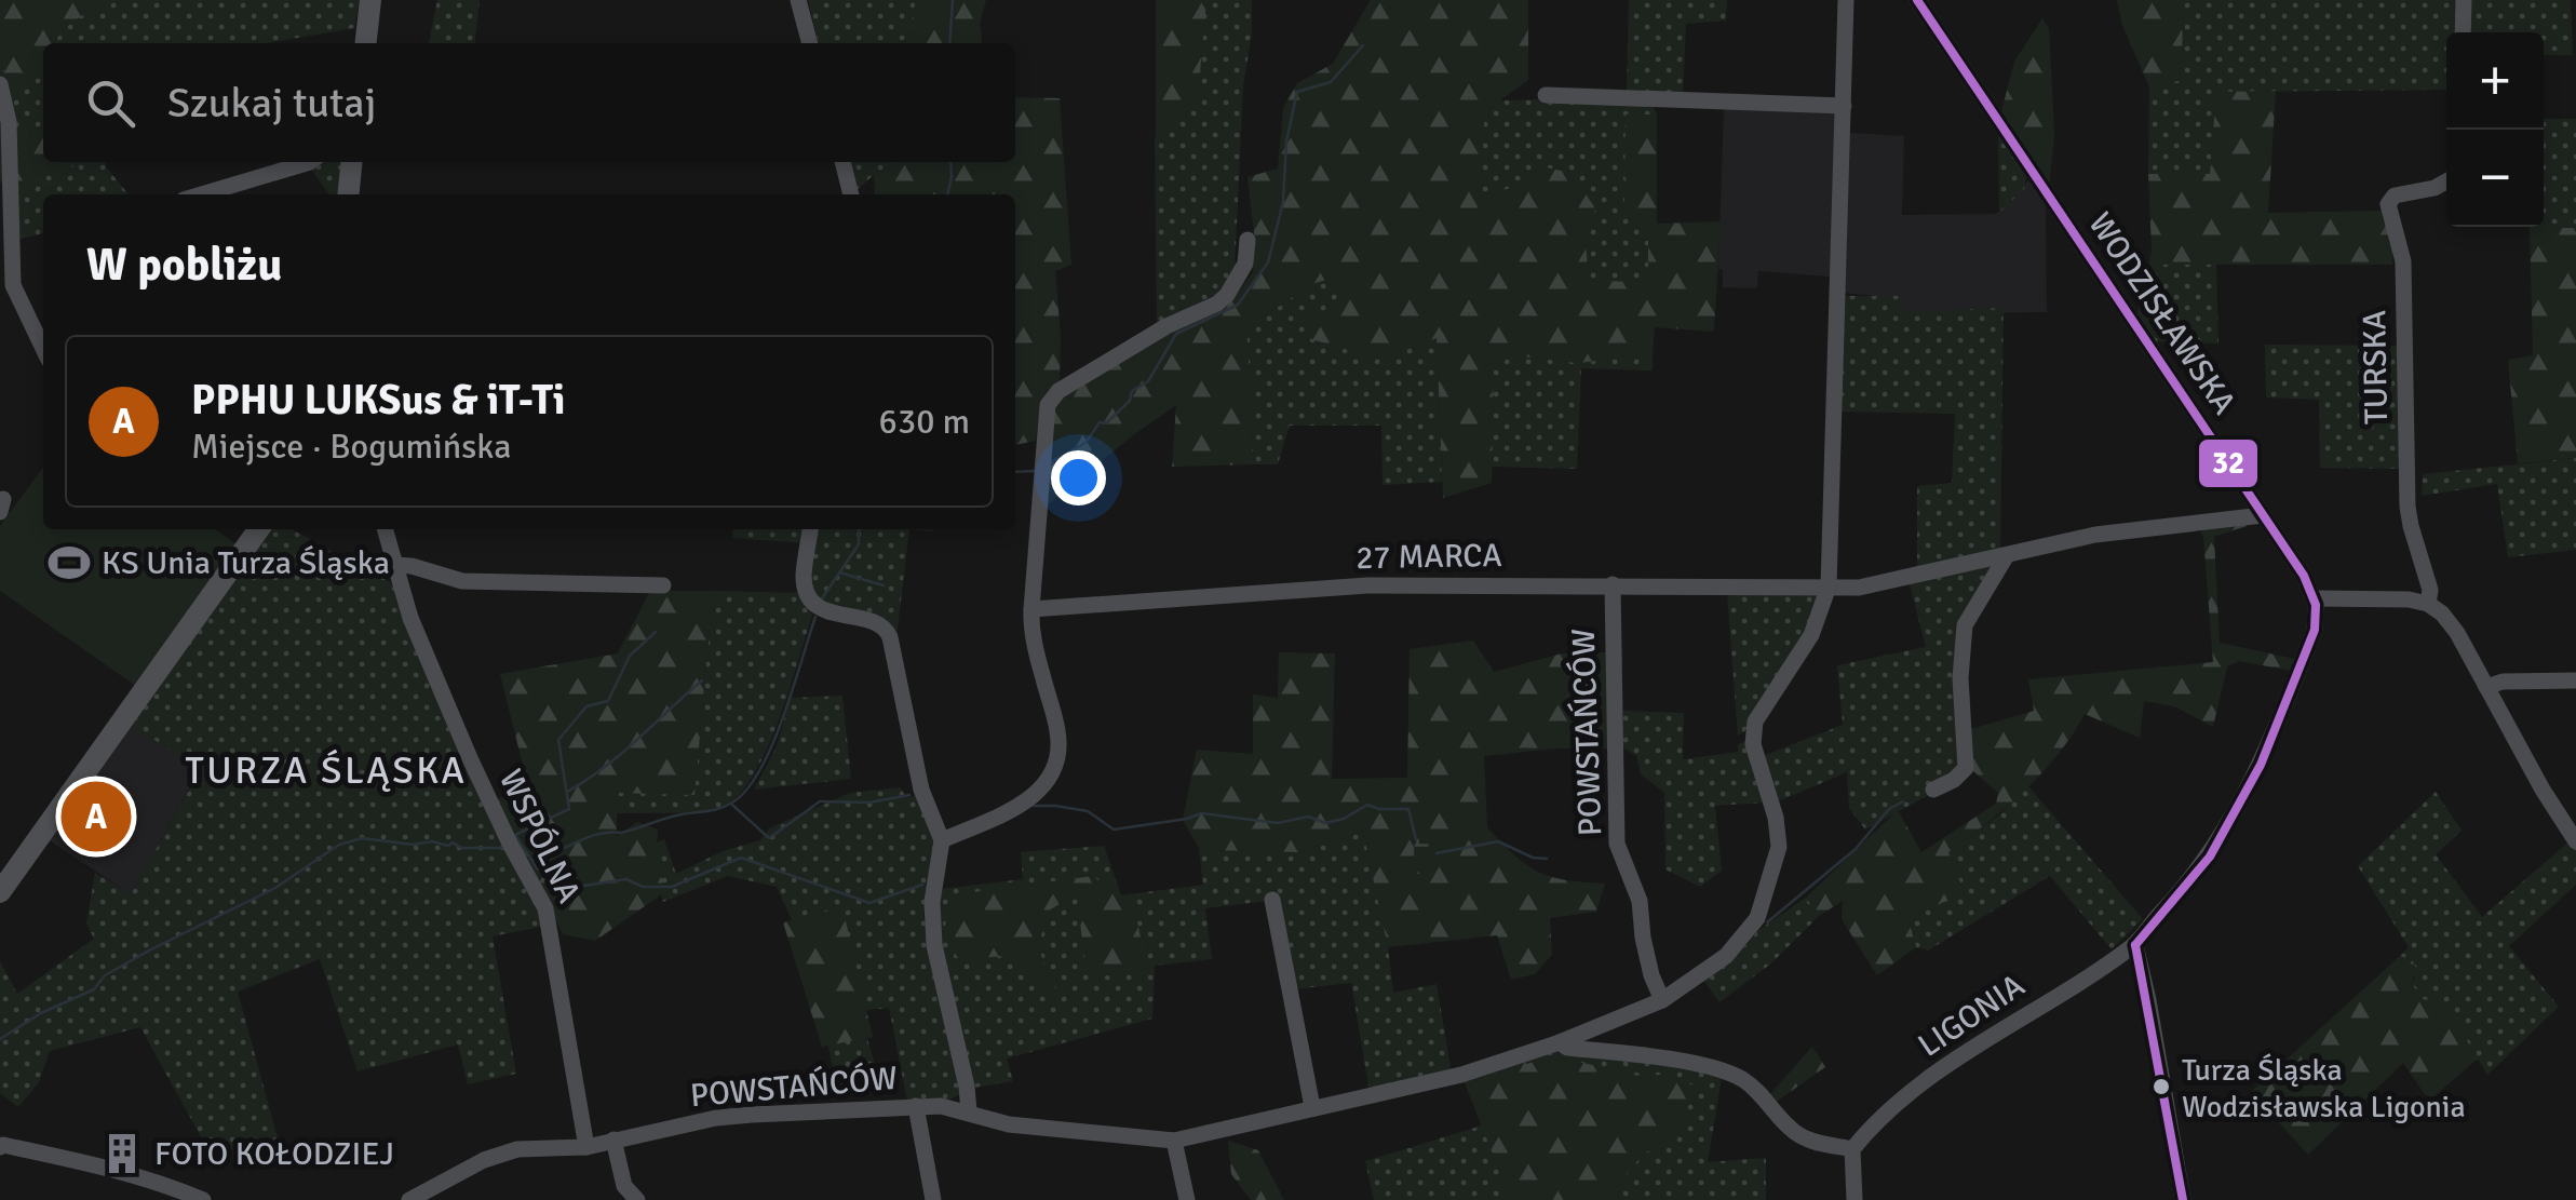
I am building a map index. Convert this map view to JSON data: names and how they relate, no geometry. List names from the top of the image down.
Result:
{
  "streets": {
    "street": [
      "WODZISŁAWSKA",
      "TURSKA",
      "27 MARCA",
      "POWSTAŃCÓW",
      "WSPÓLNA",
      "LIGONIA"
    ]
  },
  "crossings": [
    ["27 MARCA", "POWSTAŃCÓW"],
    ["POWSTAŃCÓW", "WSPÓLNA"]
  ],
  "districts": ["TURZA ŚLĄSKA"],
  "places": {
    "sports": ["KS Unia Turza Śląska"],
    "other": ["Turza Śląska Wodzisławska Ligonia"],
    "building": ["FOTO KOŁODZIEJ"]
  },
  "lines": ["transit line 32"],
  "page": {
    "map_buttons": ["+", "−"],
    "search": "Szukaj tutaj",
    "heading": "W pobliżu",
    "list": [
      {
        "mark": "A",
        "name": "PPHU LUKSus & iT-Ti",
        "note": "Miejsce · Bogumińska",
        "value": "630 m"
      }
    ],
    "pins": "A"
  }
}
